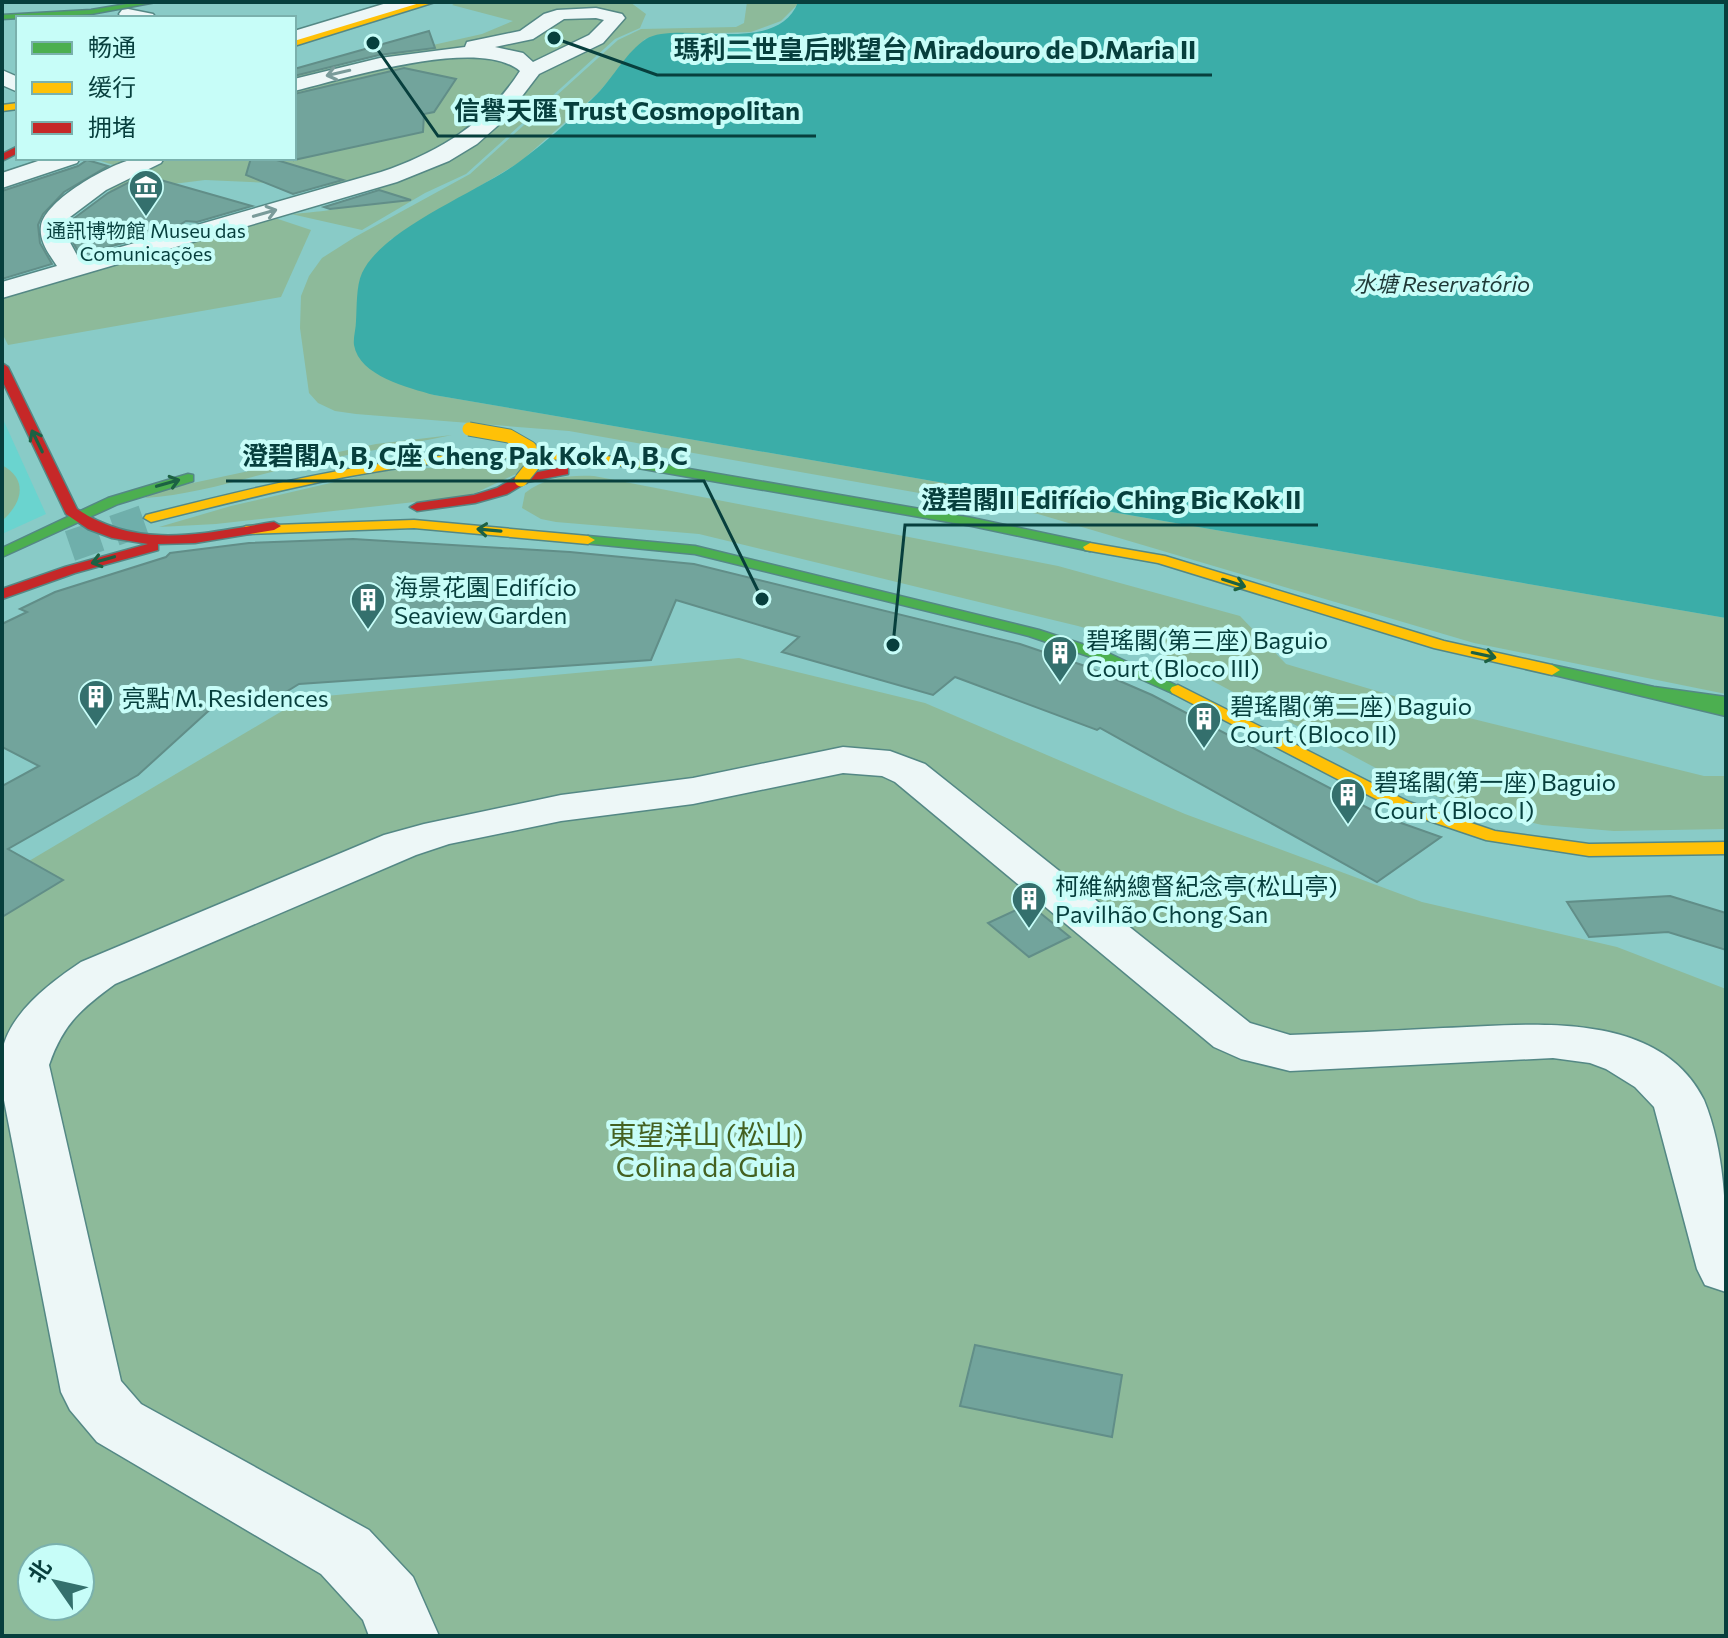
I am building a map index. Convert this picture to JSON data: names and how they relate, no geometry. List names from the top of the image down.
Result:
{
  "water": ["水塘 Reservatório"],
  "parks": ["東望洋山 (松山) Colina da Guia"],
  "places": {
    "other": [
      "瑪利二世皇后眺望台 Miradouro de D.Maria II",
      "信譽天匯 Trust Cosmopolitan",
      "澄碧閣A, B, C座 Cheng Pak Kok A, B, C",
      "澄碧閣II Edifício Ching Bic Kok II"
    ],
    "museum": ["通訊博物館 Museu das Comunicações"],
    "building": [
      "海景花園 Edifício Seaview Garden",
      "碧瑤閣(第三座) Baguio Court (Bloco III)",
      "亮點 M. Residences",
      "碧瑤閣(第二座) Baguio Court (Bloco II)",
      "碧瑤閣(第一座) Baguio Court (Bloco I)",
      "柯維納總督紀念亭(松山亭) Pavilhão Chong San"
    ]
  },
  "legend": ["畅通", "缓行", "拥堵"],
  "north": "top left"
}
